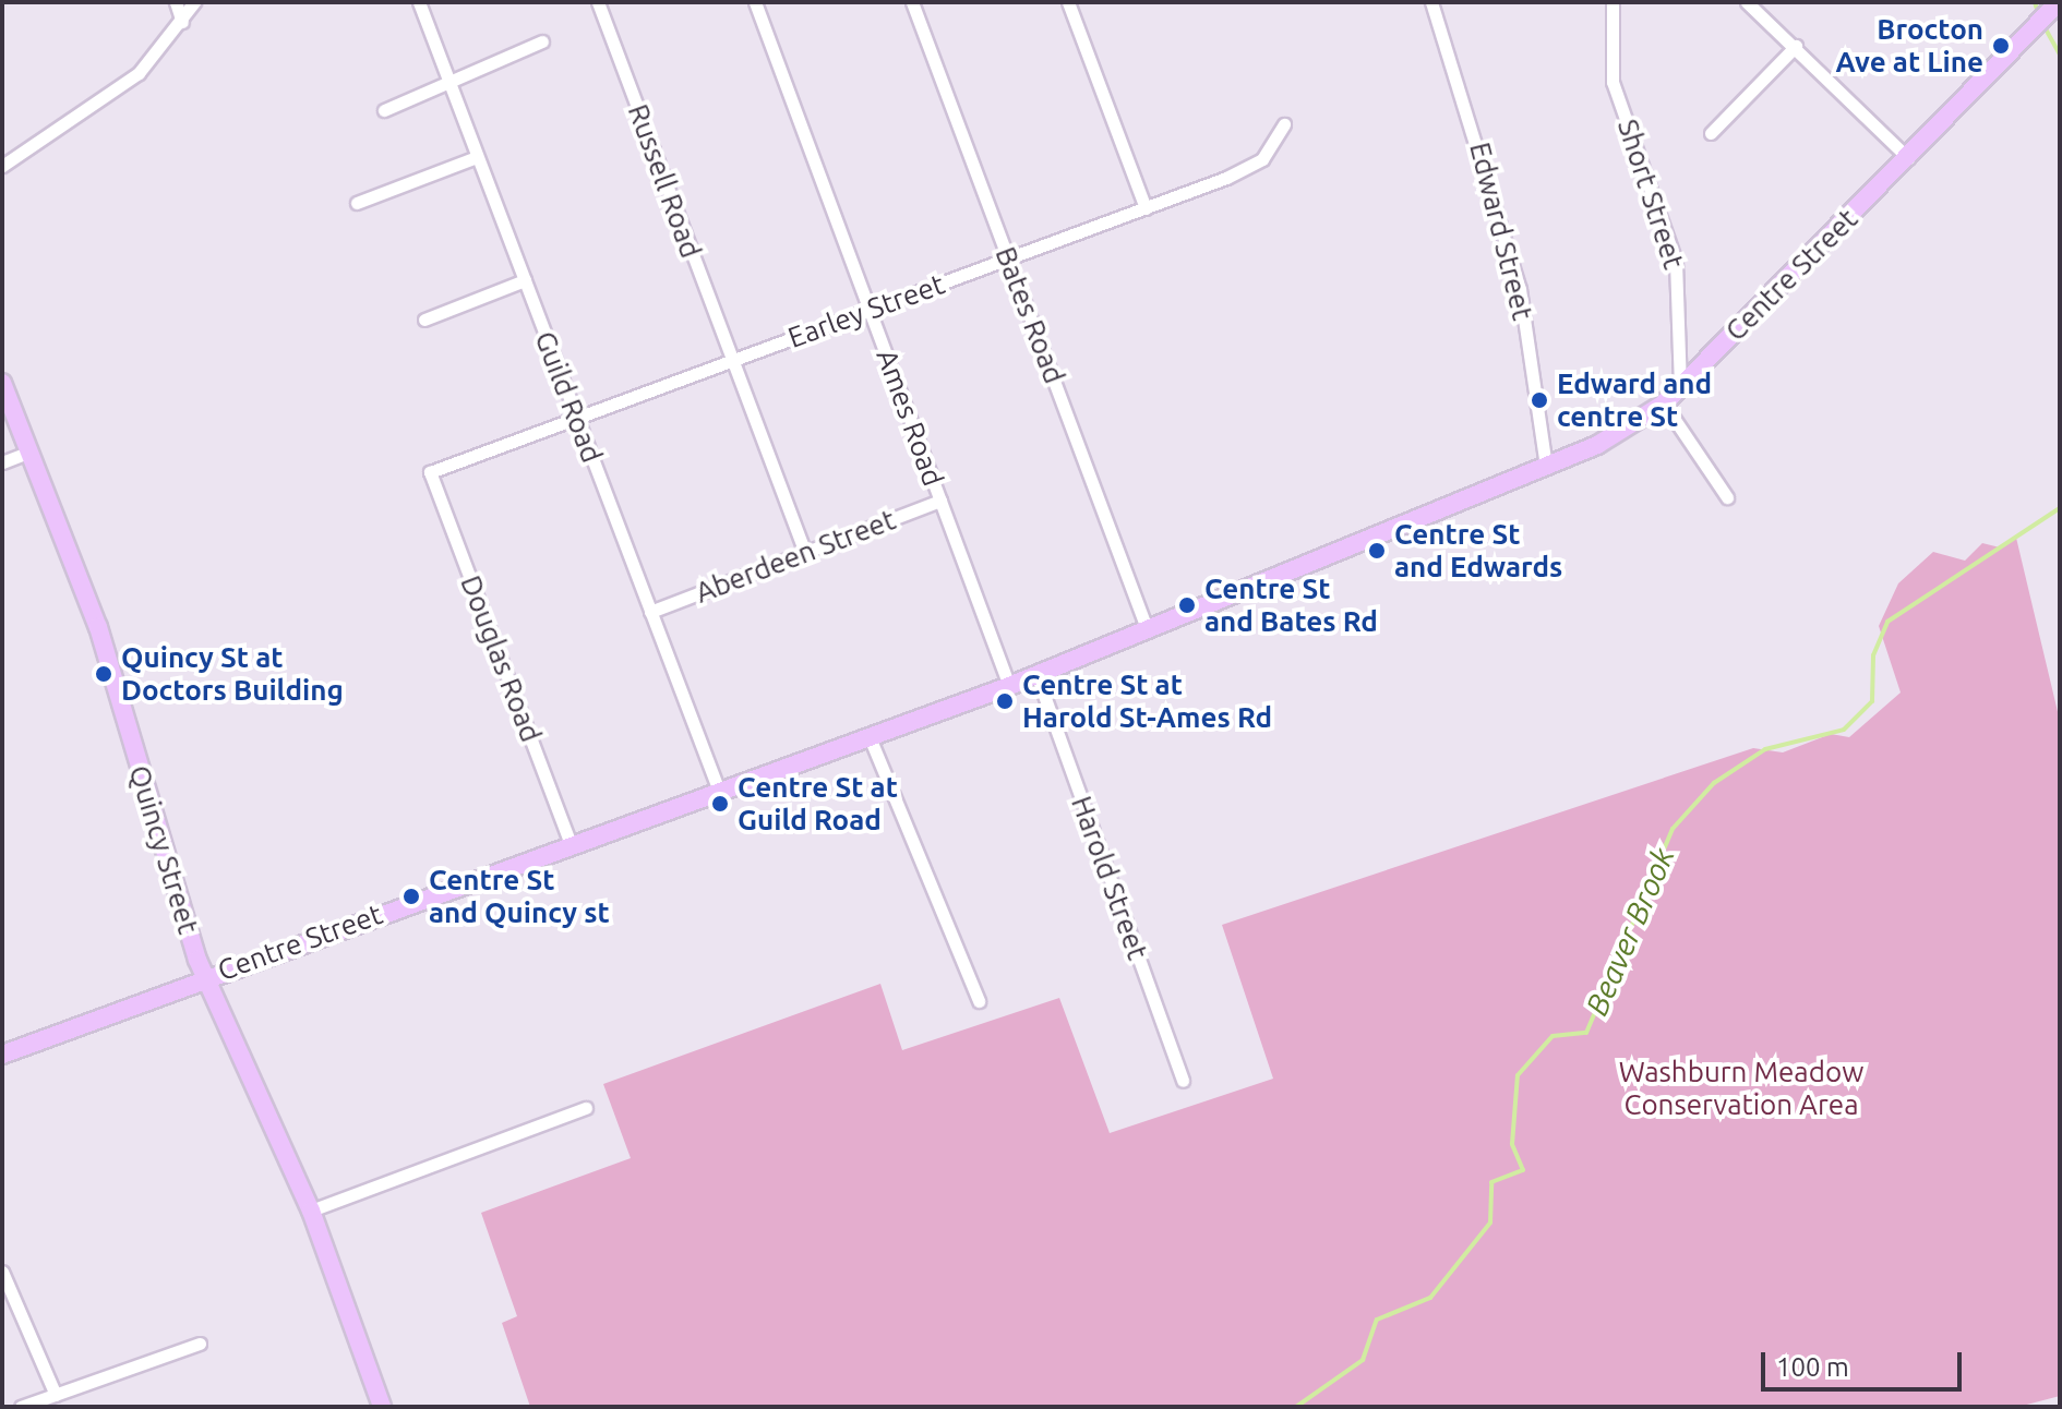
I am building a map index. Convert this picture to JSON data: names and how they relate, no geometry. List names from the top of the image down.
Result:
{
  "streets": {
    "main road": ["Centre Street", "Quincy Street"],
    "street": [
      "Russell Road",
      "Short Street",
      "Edward Street",
      "Earley Street",
      "Bates Road",
      "Guild Road",
      "Ames Road",
      "Aberdeen Street",
      "Douglas Road",
      "Harold Street"
    ]
  },
  "crossings": [
    ["Russell Road", "Earley Street"],
    ["Russell Road", "Aberdeen Street"],
    ["Short Street", "Centre Street"],
    ["Edward Street", "Centre Street"],
    ["Centre Street", "Bates Road"],
    ["Centre Street", "Guild Road"],
    ["Centre Street", "Ames Road"],
    ["Centre Street", "Douglas Road"],
    ["Centre Street", "Quincy Street"],
    ["Centre Street", "Harold Street"],
    ["Earley Street", "Bates Road"],
    ["Earley Street", "Guild Road"],
    ["Earley Street", "Ames Road"],
    ["Earley Street", "Douglas Road"],
    ["Guild Road", "Aberdeen Street"],
    ["Ames Road", "Aberdeen Street"]
  ],
  "water": ["Beaver Brook"],
  "parks": ["Washburn Meadow Conservation Area"],
  "places": [
    "Brocton Ave at Line",
    "Edward and centre St",
    "Centre St and Edwards",
    "Centre St and Bates Rd",
    "Quincy St at Doctors Building",
    "Centre St at Harold St-Ames Rd",
    "Centre St at Guild Road",
    "Centre St and Quincy st"
  ],
  "scale_bar": "100 m"
}
